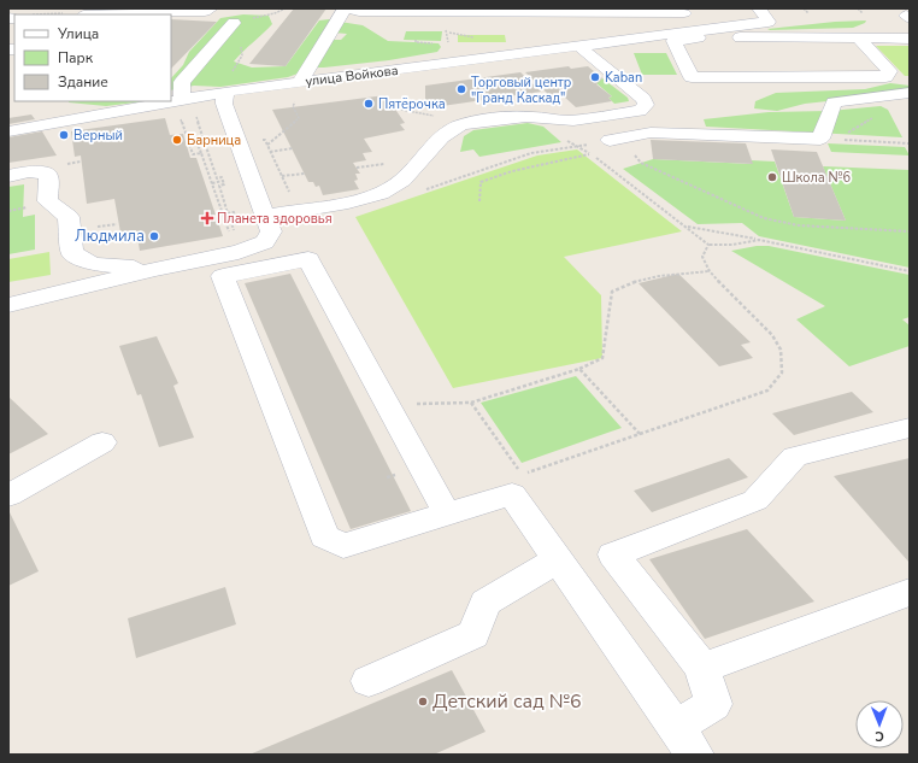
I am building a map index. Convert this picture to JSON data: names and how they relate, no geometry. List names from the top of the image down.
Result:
{
  "streets": {
    "street": ["улица Войкова"]
  },
  "places": {
    "other": [
      "Kaban",
      "Торговый центр \"Гранд Каскад\"",
      "Пятёрочка",
      "Верный",
      "Барница",
      "Школа №6",
      "Людмила",
      "Детский сад №6"
    ],
    "health": ["Планета здоровья"]
  },
  "legend": ["Улица", "Парк", "Здание"],
  "north": "bottom"
}
